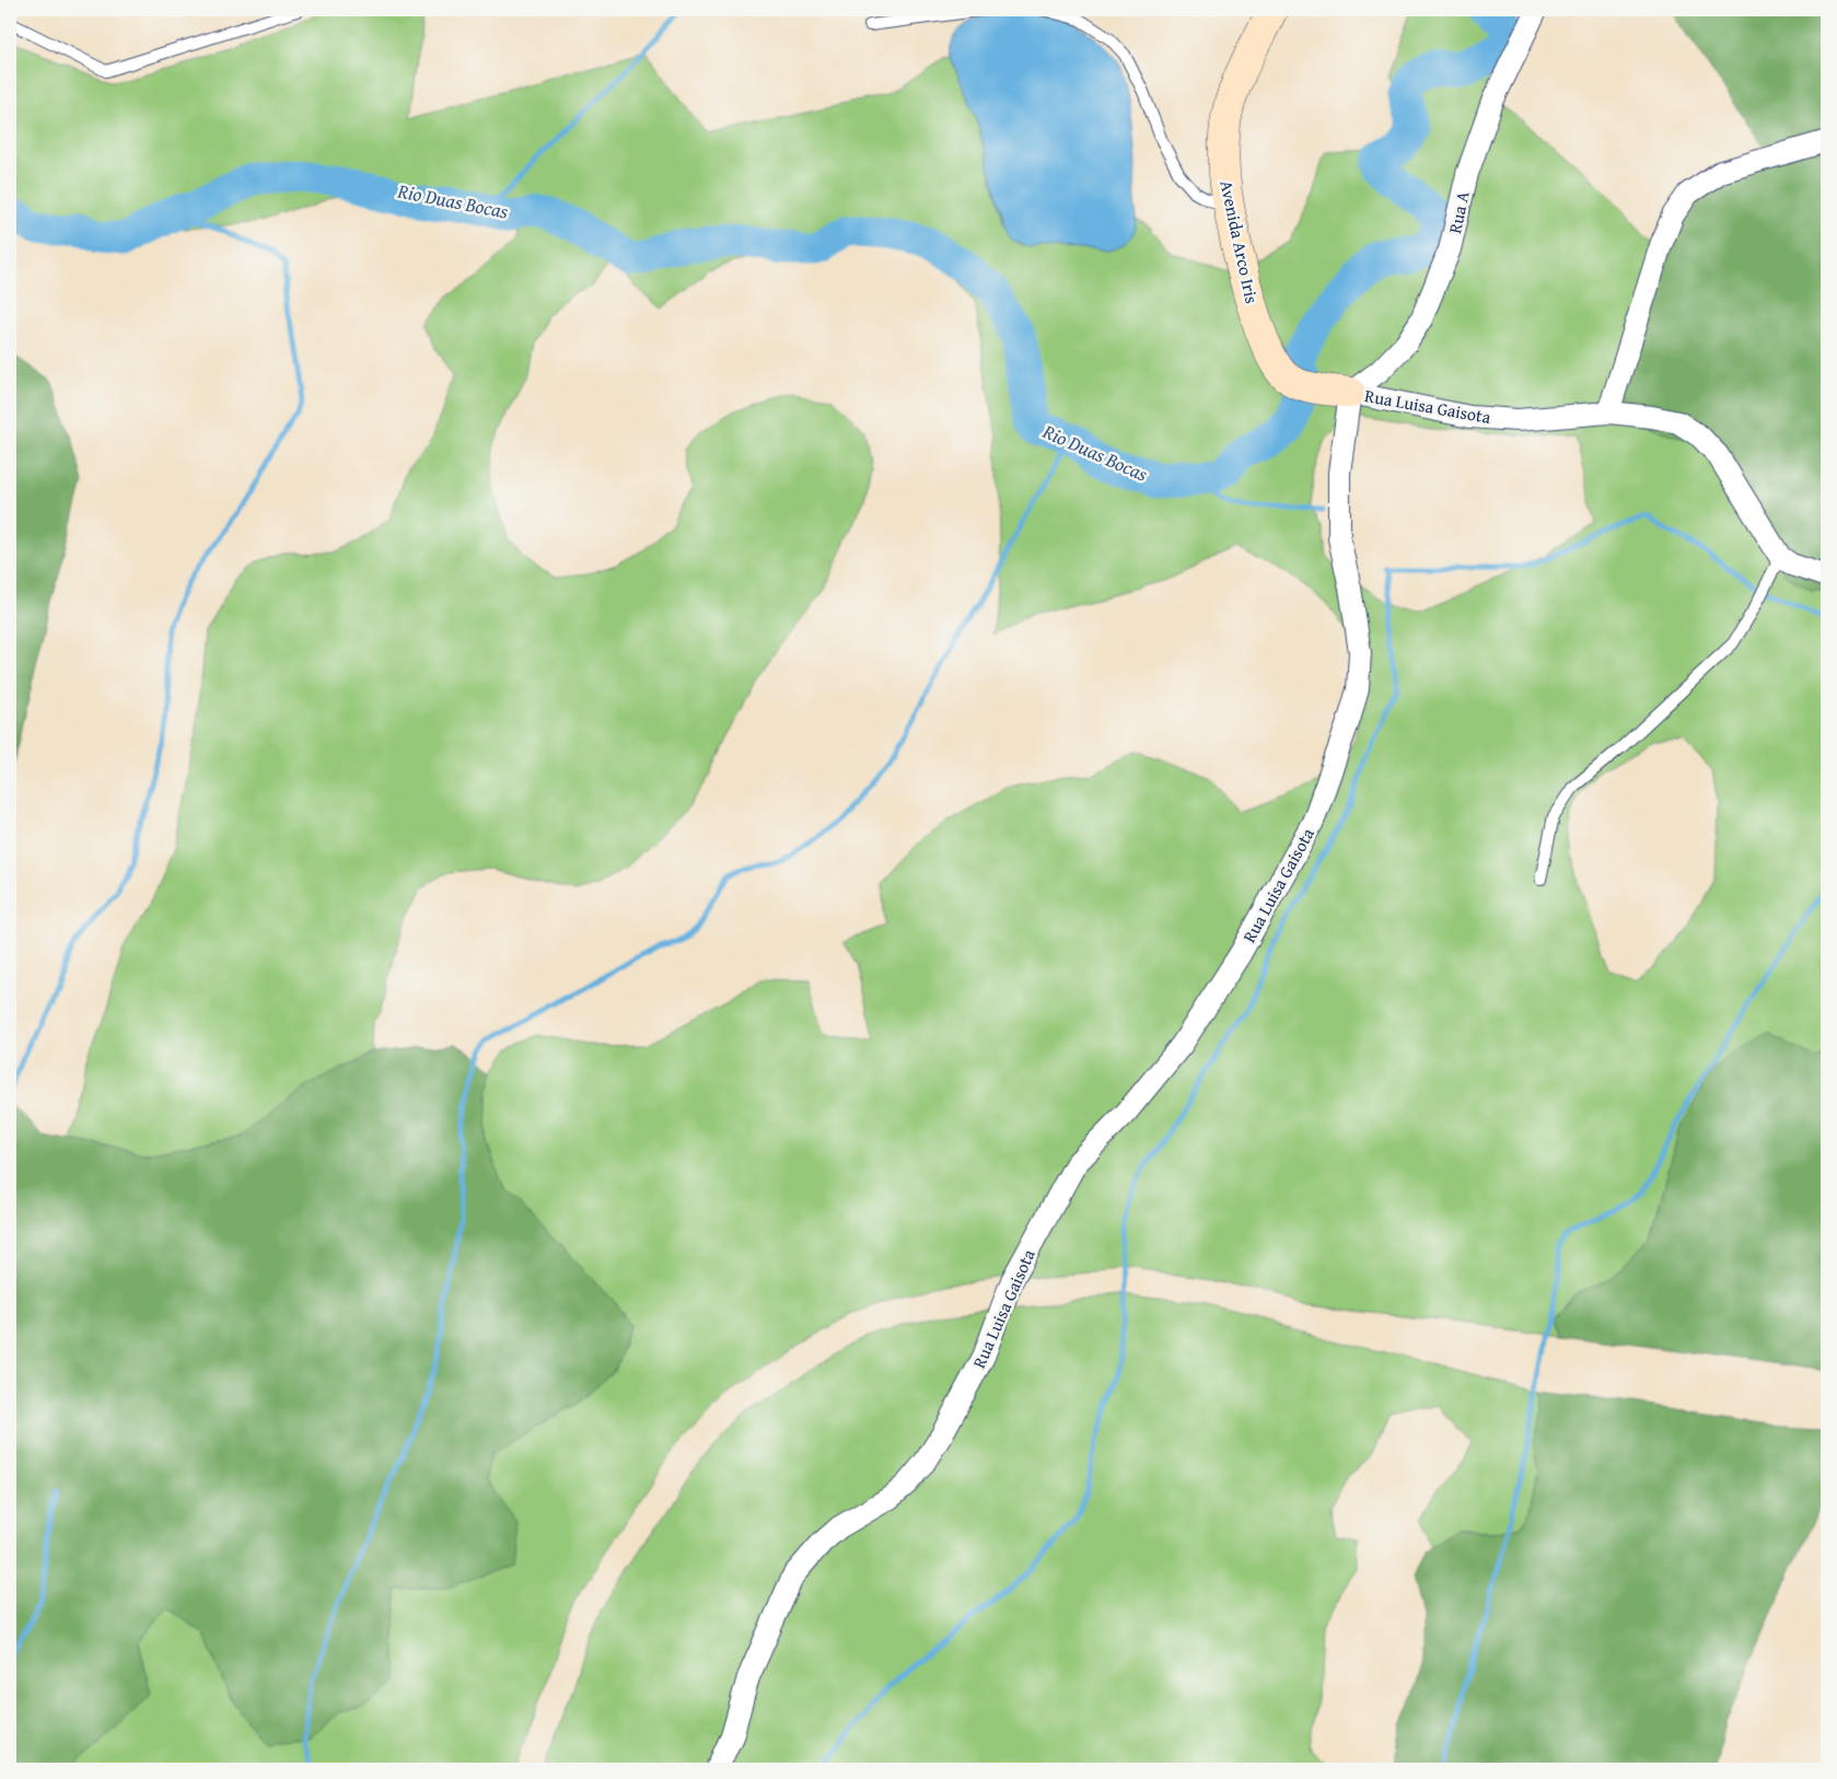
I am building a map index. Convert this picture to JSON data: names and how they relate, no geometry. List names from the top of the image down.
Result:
{
  "streets": {
    "street": ["Rua A", "Avenida Arco Iris", "Rua Luisa Gaisota"]
  },
  "crossings": [
    ["Rua A", "Avenida Arco Iris"],
    ["Rua A", "Rua Luisa Gaisota"],
    ["Avenida Arco Iris", "Rua Luisa Gaisota"]
  ],
  "water": ["Rio Duas Bocas"]
}
